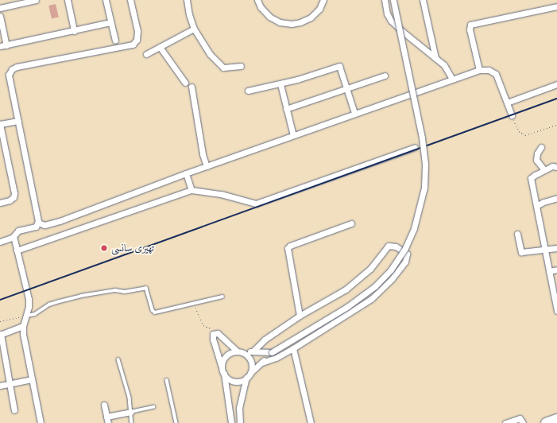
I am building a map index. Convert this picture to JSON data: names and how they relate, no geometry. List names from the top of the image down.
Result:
{
  "places": ["تھیری سانسی"]
}
